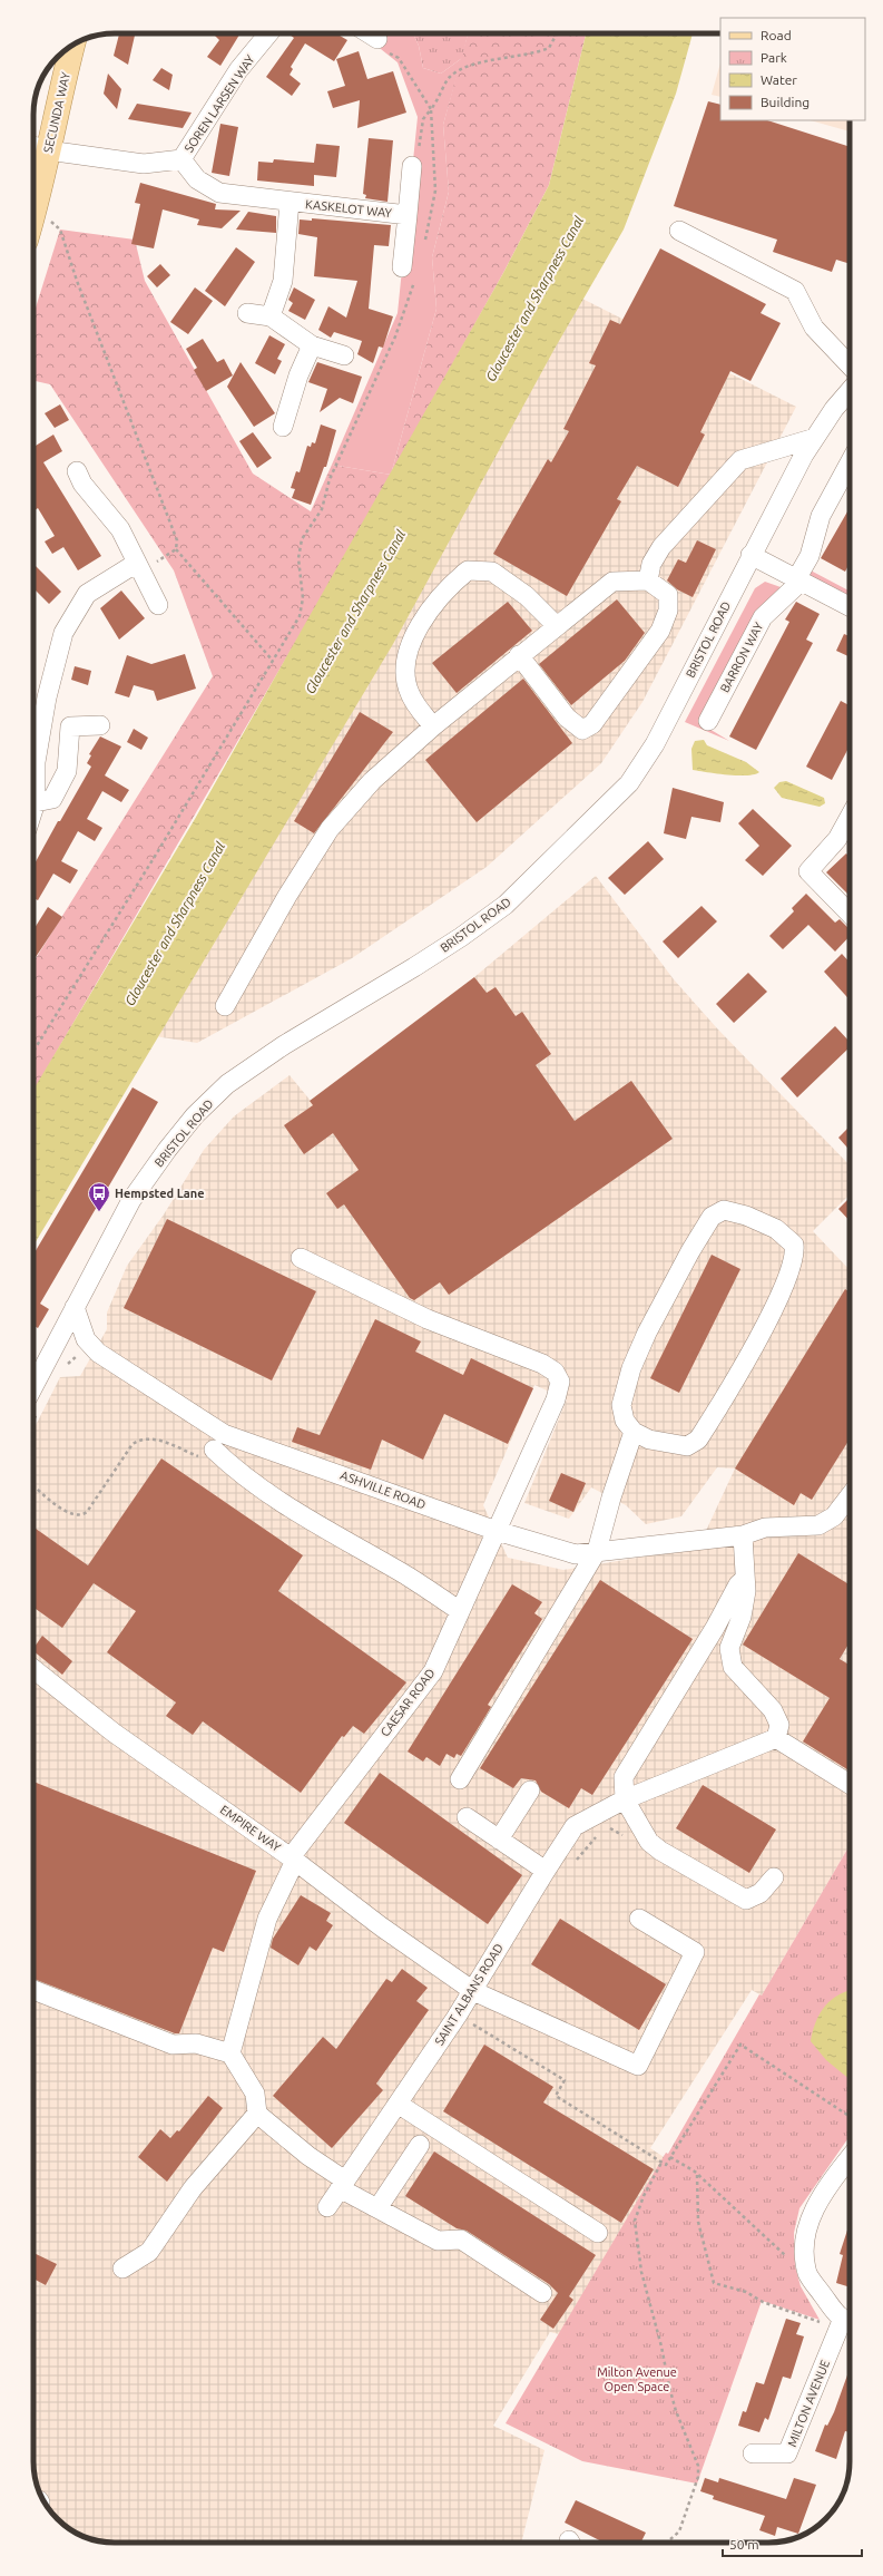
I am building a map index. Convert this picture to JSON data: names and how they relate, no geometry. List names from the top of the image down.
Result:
{
  "streets": {
    "main road": ["SECUNDA WAY"],
    "street": [
      "SOREN LARSEN WAY",
      "KASKELOT WAY",
      "BRISTOL ROAD",
      "BARRON WAY",
      "ASHVILLE ROAD",
      "CAESAR ROAD",
      "EMPIRE WAY",
      "SAINT ALBANS ROAD",
      "MILTON AVENUE"
    ]
  },
  "crossings": [
    ["SOREN LARSEN WAY", "SECUNDA WAY"],
    ["SOREN LARSEN WAY", "KASKELOT WAY"],
    ["BRISTOL ROAD", "ASHVILLE ROAD"],
    ["ASHVILLE ROAD", "CAESAR ROAD"],
    ["CAESAR ROAD", "EMPIRE WAY"],
    ["EMPIRE WAY", "SAINT ALBANS ROAD"]
  ],
  "water": ["Gloucester and Sharpness Canal"],
  "parks": ["Milton Avenue Open Space"],
  "places": {
    "bus stop": ["Hempsted Lane"]
  },
  "legend": [
    "Road",
    "Park",
    "Water",
    "Building"
  ],
  "scale_bar": "50 m"
}
